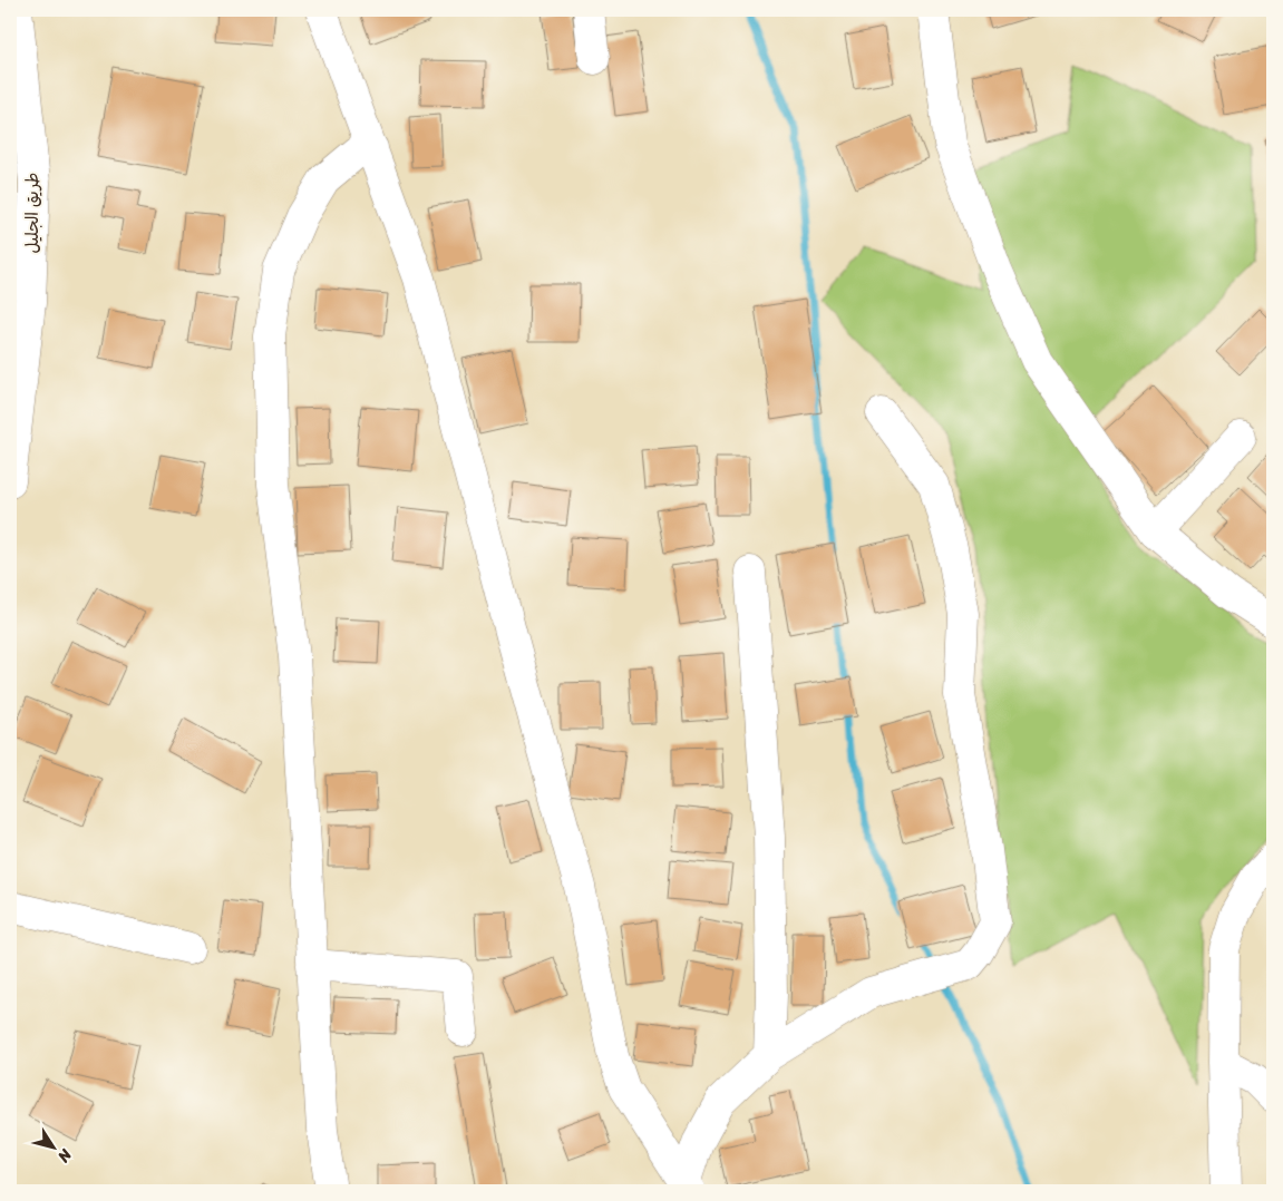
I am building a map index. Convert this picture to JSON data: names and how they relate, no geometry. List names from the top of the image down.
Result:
{
  "streets": {
    "street": ["طريق الجليل"]
  },
  "north": "bottom right"
}
